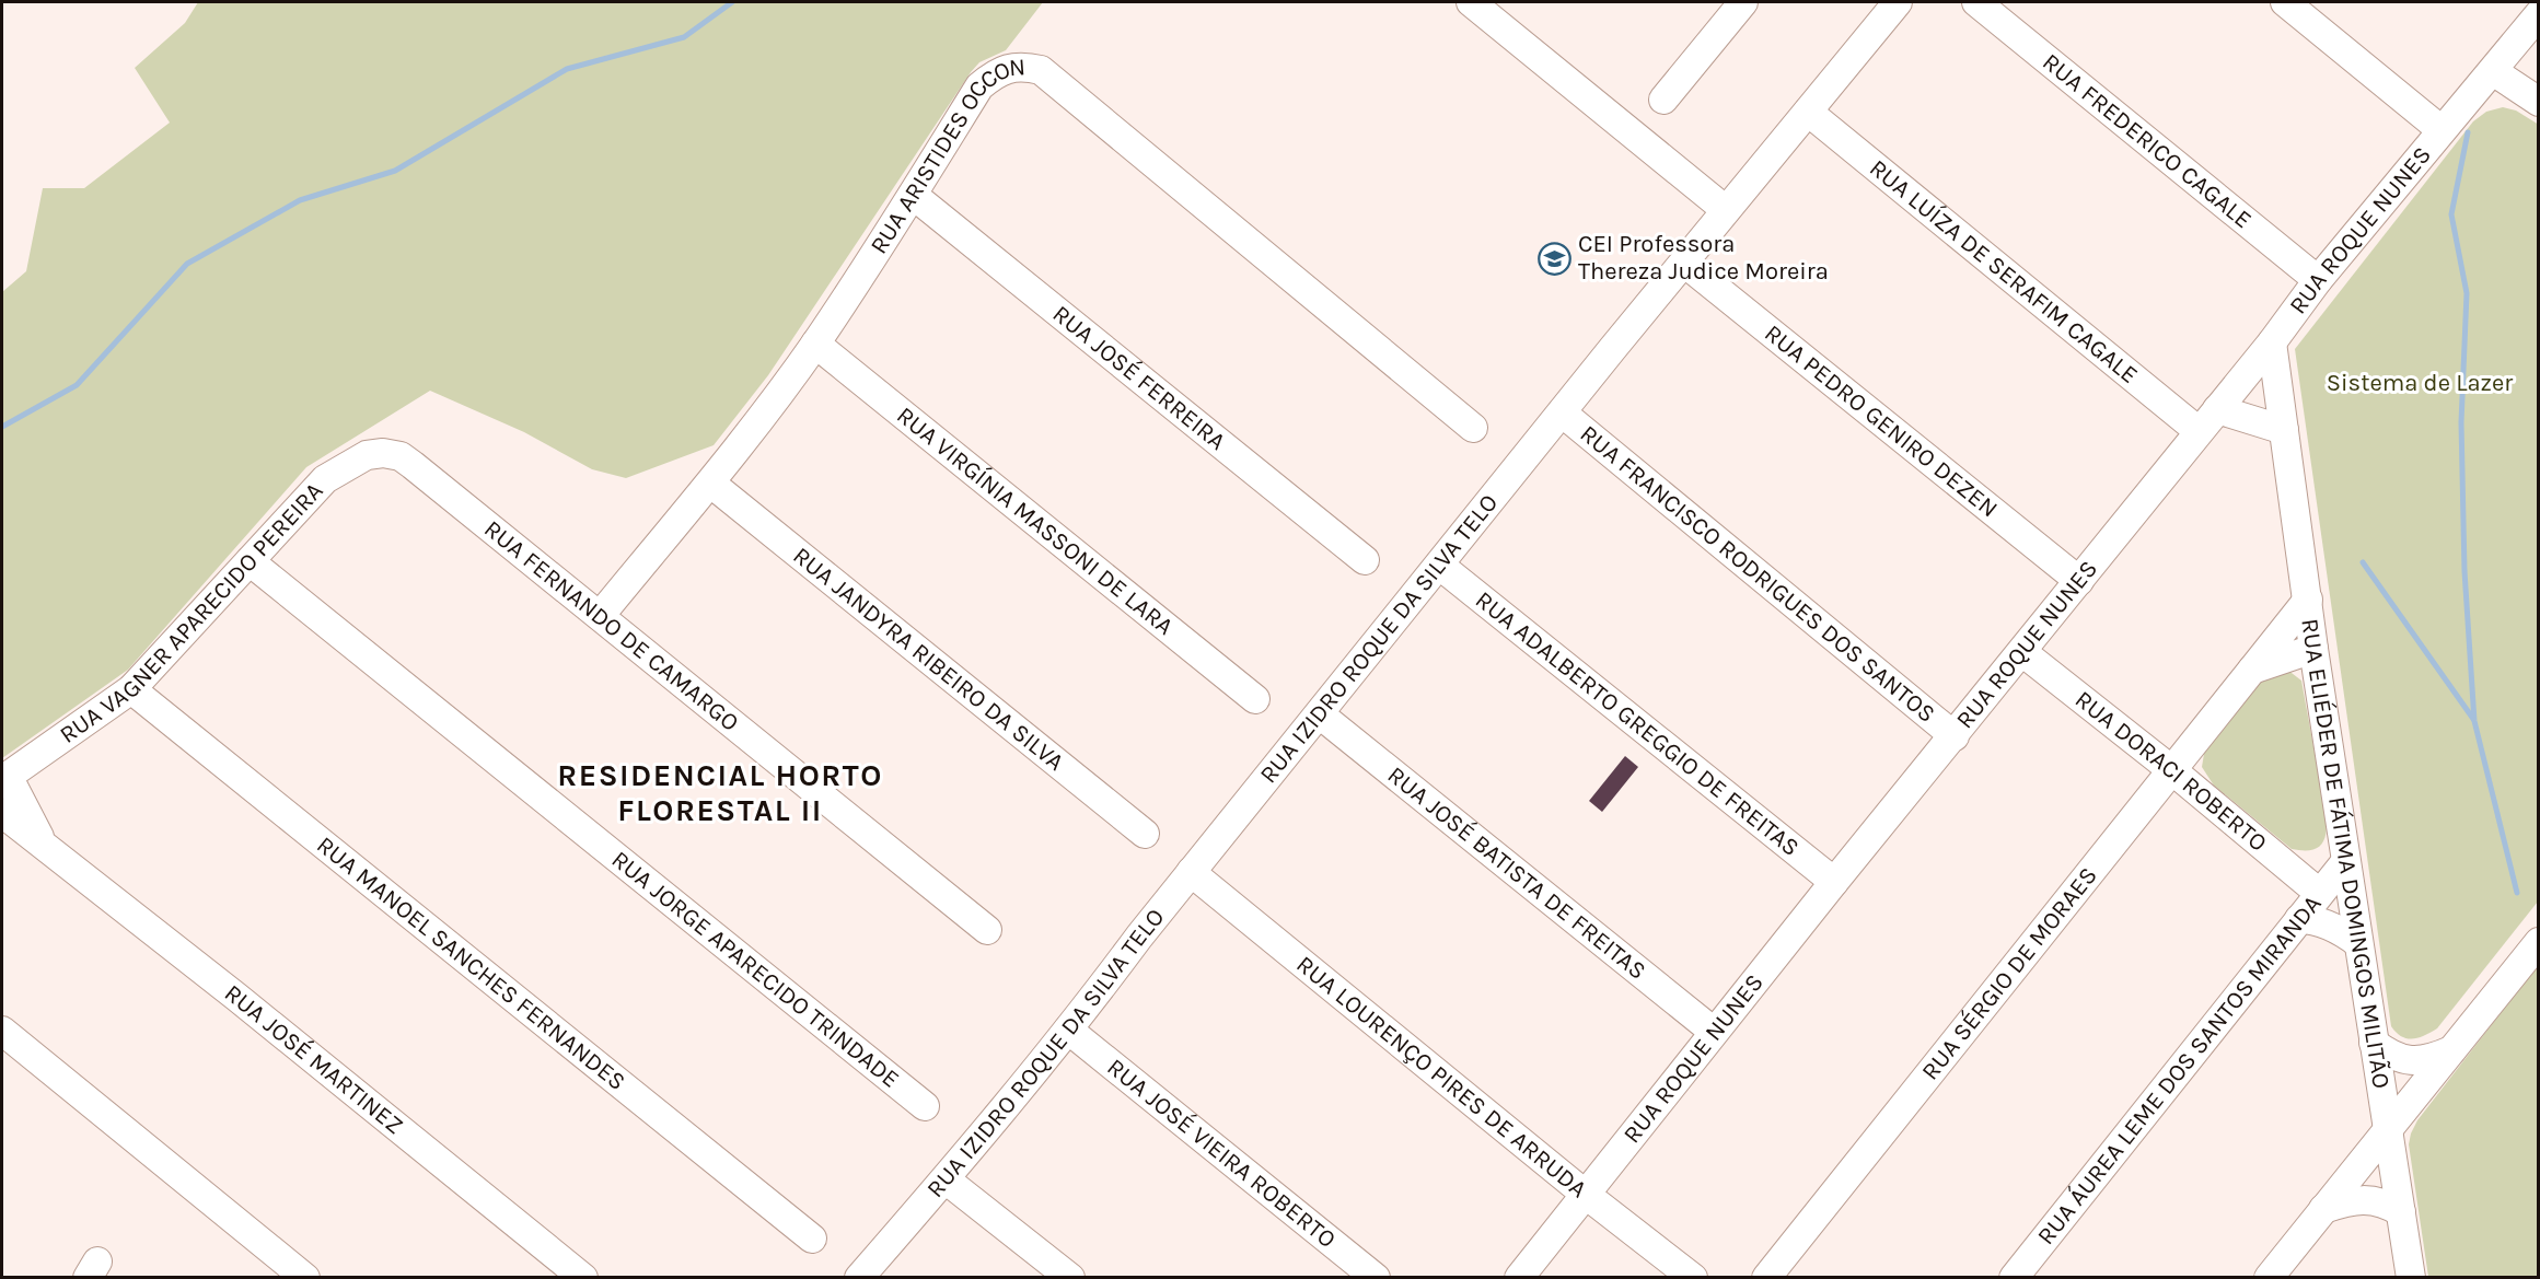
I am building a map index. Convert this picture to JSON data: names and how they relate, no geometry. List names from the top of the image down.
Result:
{
  "streets": {
    "street": [
      "RUA FREDERICO CAGALE",
      "RUA ARISTIDES OCCON",
      "RUA ROQUE NUNES",
      "RUA LUÍZA DE SERAFIM CAGALE",
      "RUA JOSÉ FERREIRA",
      "RUA PEDRO GENIRO DEZEN",
      "RUA VIRGÍNIA MASSONI DE LARA",
      "RUA FRANCISCO RODRIGUES DOS SANTOS",
      "RUA VAGNER APARECIDO PEREIRA",
      "RUA FERNANDO DE CAMARGO",
      "RUA IZIDRO ROQUE DA SILVA TELO",
      "RUA JANDYRA RIBEIRO DA SILVA",
      "RUA ADALBERTO GREGGIO DE FREITAS",
      "RUA DORACI ROBERTO",
      "RUA ELIÉDER DE FÁTIMA DOMINGOS MILITÃO",
      "RUA JOSÉ BATISTA DE FREITAS",
      "RUA MANOEL SANCHES FERNANDES",
      "RUA JORGE APARECIDO TRINDADE",
      "RUA SÉRGIO DE MORAES",
      "RUA JOSÉ MARTINEZ",
      "RUA ÁUREA LEME DOS SANTOS MIRANDA",
      "RUA LOURENÇO PIRES DE ARRUDA",
      "RUA JOSÉ VIEIRA ROBERTO"
    ]
  },
  "crossings": [
    ["RUA FREDERICO CAGALE", "RUA ROQUE NUNES"],
    ["RUA ARISTIDES OCCON", "RUA JOSÉ FERREIRA"],
    ["RUA ARISTIDES OCCON", "RUA VIRGÍNIA MASSONI DE LARA"],
    ["RUA ARISTIDES OCCON", "RUA FERNANDO DE CAMARGO"],
    ["RUA ARISTIDES OCCON", "RUA JANDYRA RIBEIRO DA SILVA"],
    ["RUA ROQUE NUNES", "RUA LUÍZA DE SERAFIM CAGALE"],
    ["RUA ROQUE NUNES", "RUA PEDRO GENIRO DEZEN"],
    ["RUA ROQUE NUNES", "RUA FRANCISCO RODRIGUES DOS SANTOS"],
    ["RUA ROQUE NUNES", "RUA ADALBERTO GREGGIO DE FREITAS"],
    ["RUA ROQUE NUNES", "RUA DORACI ROBERTO"],
    ["RUA ROQUE NUNES", "RUA ELIÉDER DE FÁTIMA DOMINGOS MILITÃO"],
    ["RUA ROQUE NUNES", "RUA JOSÉ BATISTA DE FREITAS"],
    ["RUA ROQUE NUNES", "RUA LOURENÇO PIRES DE ARRUDA"],
    ["RUA LUÍZA DE SERAFIM CAGALE", "RUA IZIDRO ROQUE DA SILVA TELO"],
    ["RUA PEDRO GENIRO DEZEN", "RUA IZIDRO ROQUE DA SILVA TELO"],
    ["RUA FRANCISCO RODRIGUES DOS SANTOS", "RUA IZIDRO ROQUE DA SILVA TELO"],
    ["RUA VAGNER APARECIDO PEREIRA", "RUA FERNANDO DE CAMARGO"],
    ["RUA VAGNER APARECIDO PEREIRA", "RUA MANOEL SANCHES FERNANDES"],
    ["RUA VAGNER APARECIDO PEREIRA", "RUA JORGE APARECIDO TRINDADE"],
    ["RUA VAGNER APARECIDO PEREIRA", "RUA JOSÉ MARTINEZ"],
    ["RUA IZIDRO ROQUE DA SILVA TELO", "RUA ADALBERTO GREGGIO DE FREITAS"],
    ["RUA IZIDRO ROQUE DA SILVA TELO", "RUA JOSÉ BATISTA DE FREITAS"],
    ["RUA IZIDRO ROQUE DA SILVA TELO", "RUA LOURENÇO PIRES DE ARRUDA"],
    ["RUA IZIDRO ROQUE DA SILVA TELO", "RUA JOSÉ VIEIRA ROBERTO"],
    ["RUA DORACI ROBERTO", "RUA SÉRGIO DE MORAES"],
    ["RUA DORACI ROBERTO", "RUA ÁUREA LEME DOS SANTOS MIRANDA"],
    ["RUA ELIÉDER DE FÁTIMA DOMINGOS MILITÃO", "RUA SÉRGIO DE MORAES"],
    ["RUA ELIÉDER DE FÁTIMA DOMINGOS MILITÃO", "RUA ÁUREA LEME DOS SANTOS MIRANDA"]
  ],
  "districts": ["RESIDENCIAL HORTO FLORESTAL II"],
  "parks": ["Sistema de Lazer"],
  "places": {
    "school or university": ["CEI Professora Thereza Judice Moreira"]
  }
}
